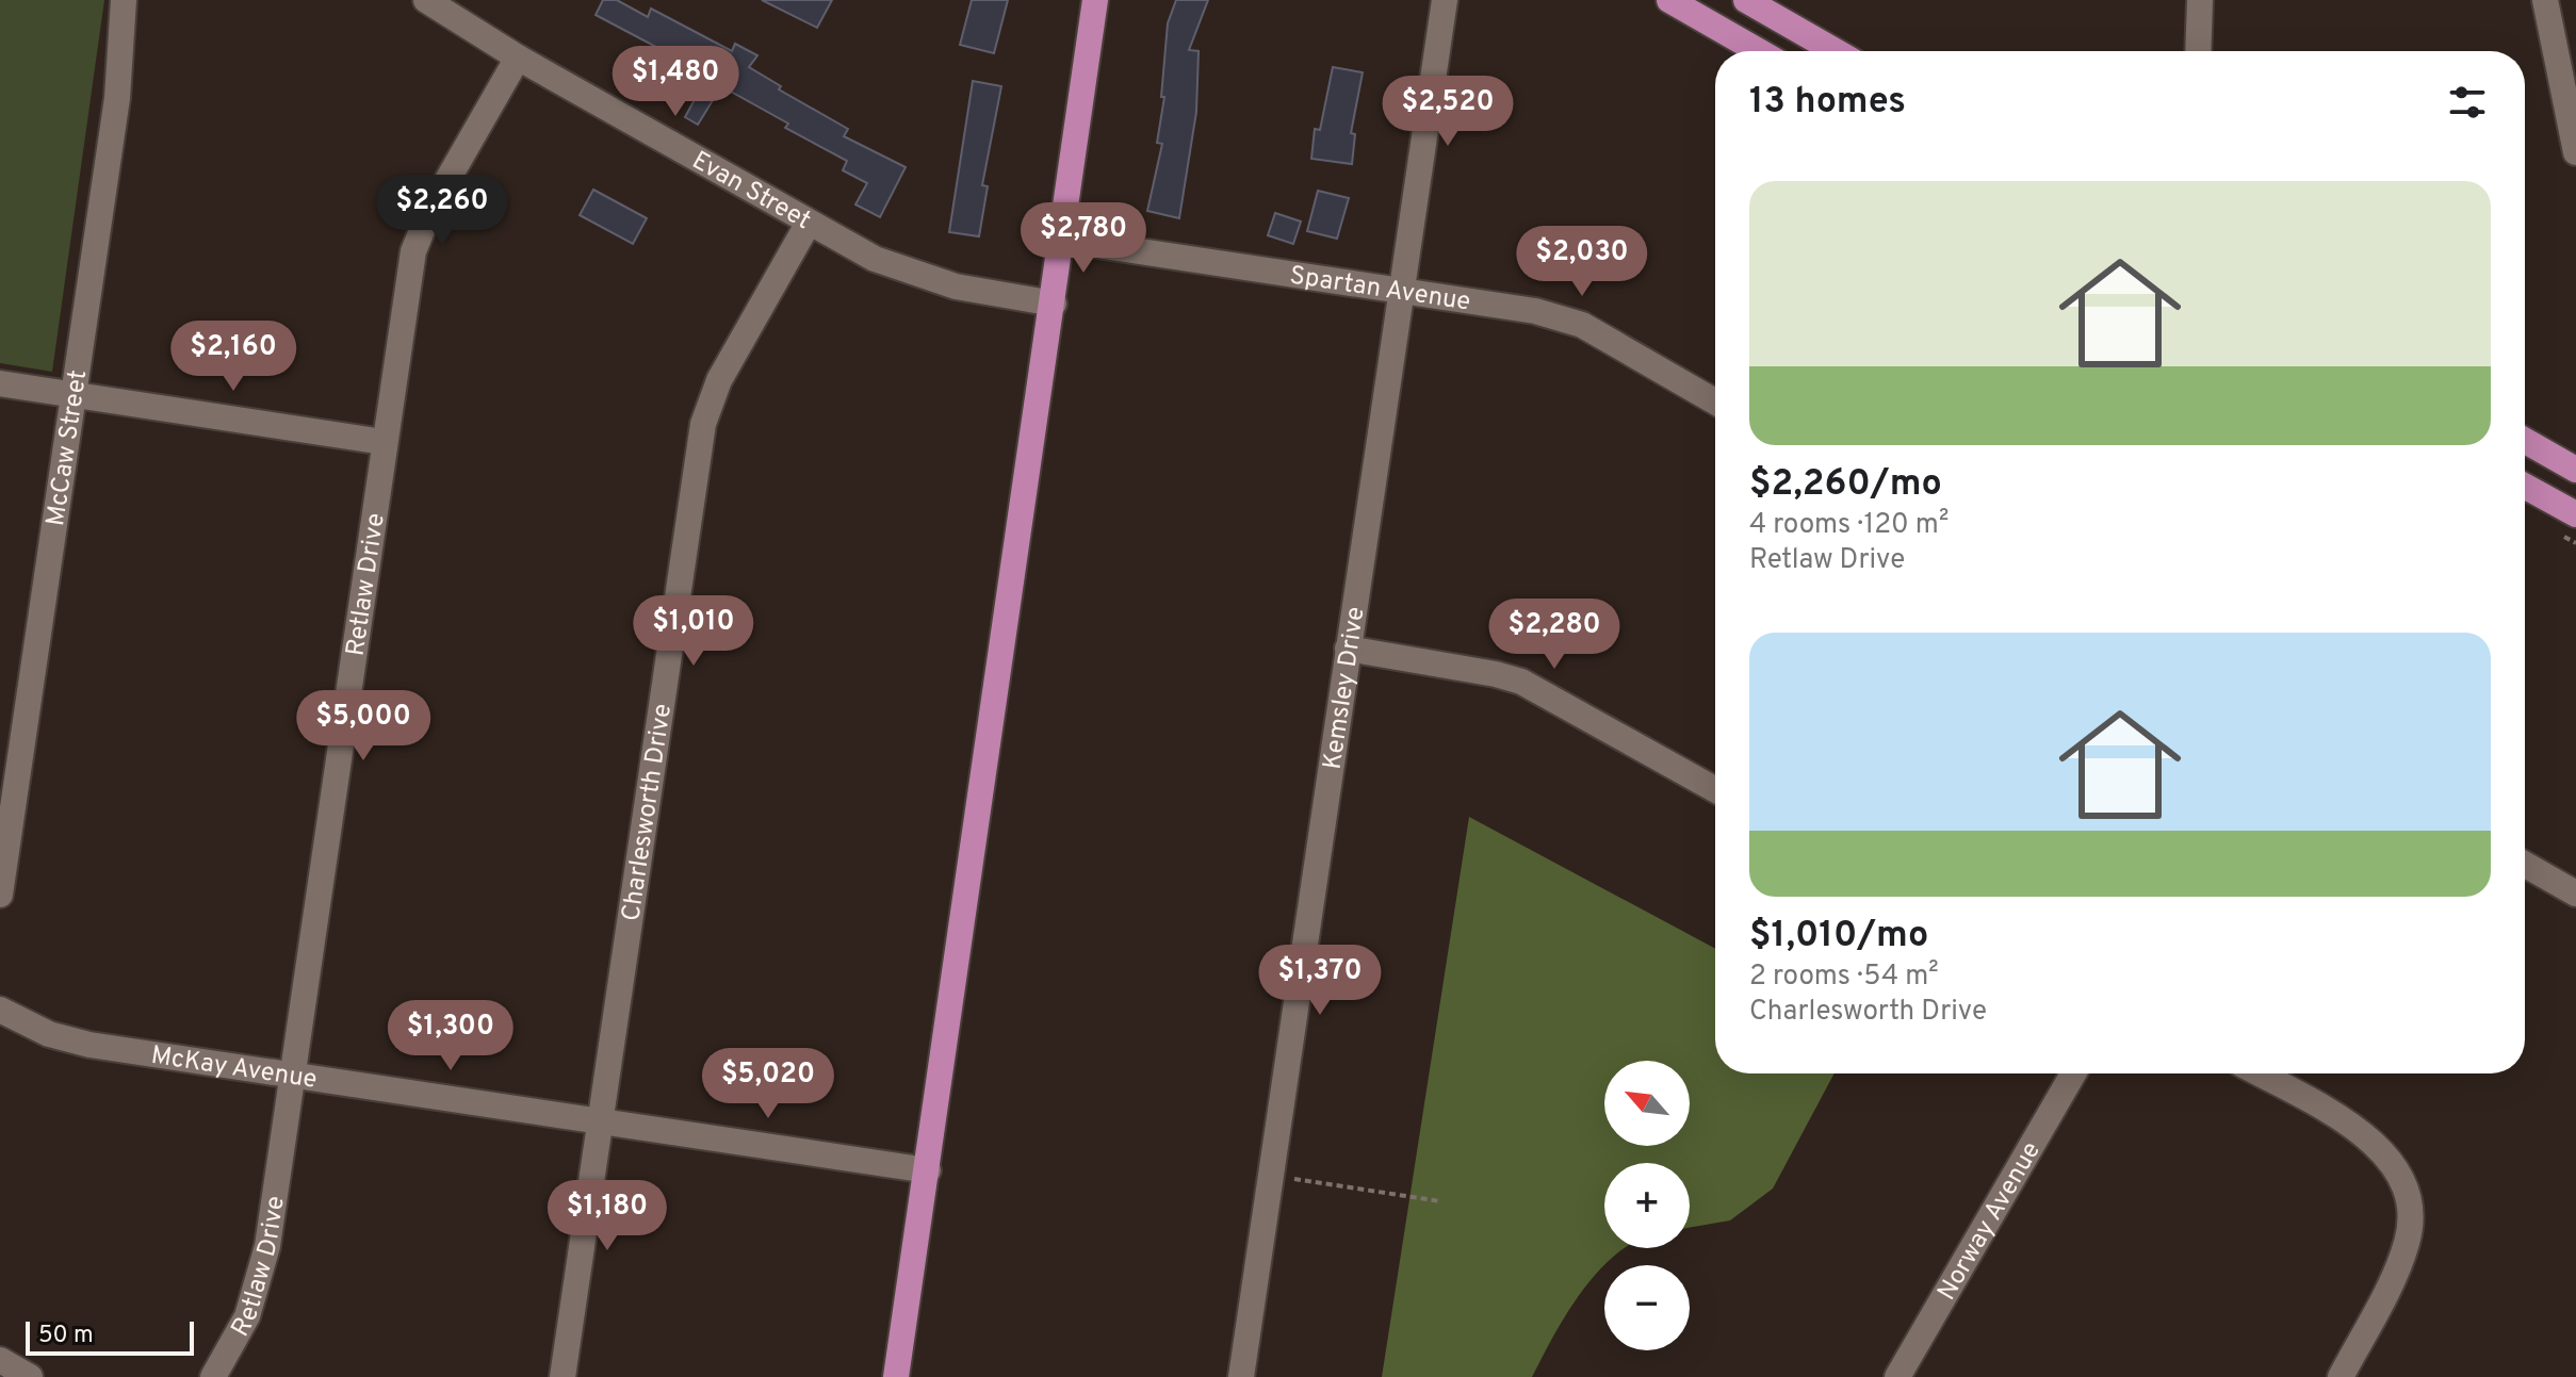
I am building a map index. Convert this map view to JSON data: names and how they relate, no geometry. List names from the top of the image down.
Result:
{
  "streets": {
    "street": [
      "Evan Street",
      "Spartan Avenue",
      "McCaw Street",
      "Retlaw Drive",
      "Kemsley Drive",
      "Charlesworth Drive",
      "McKay Avenue",
      "Norway Avenue"
    ]
  },
  "crossings": [
    ["Evan Street", "Retlaw Drive"],
    ["Evan Street", "Charlesworth Drive"],
    ["Spartan Avenue", "Kemsley Drive"],
    ["Retlaw Drive", "McKay Avenue"],
    ["Charlesworth Drive", "McKay Avenue"]
  ],
  "scale_bar": "50 m",
  "north": "top left",
  "page": {
    "price": [
      "$1,480",
      "$2,520",
      "$2,260",
      "$2,780",
      "$2,030",
      "$2,160",
      "$1,010",
      "$2,280",
      "$5,000",
      "$1,370",
      "$1,300",
      "$5,020",
      "$1,180"
    ],
    "heading": "13 homes",
    "list": [
      {
        "name": "$2,260/mo",
        "note": "4 rooms · 120 m² · Retlaw Drive"
      },
      {
        "name": "$1,010/mo",
        "note": "2 rooms · 54 m² · Charlesworth Drive"
      }
    ],
    "map_buttons": ["+", "−"],
    "scale": "50 m"
  }
}
